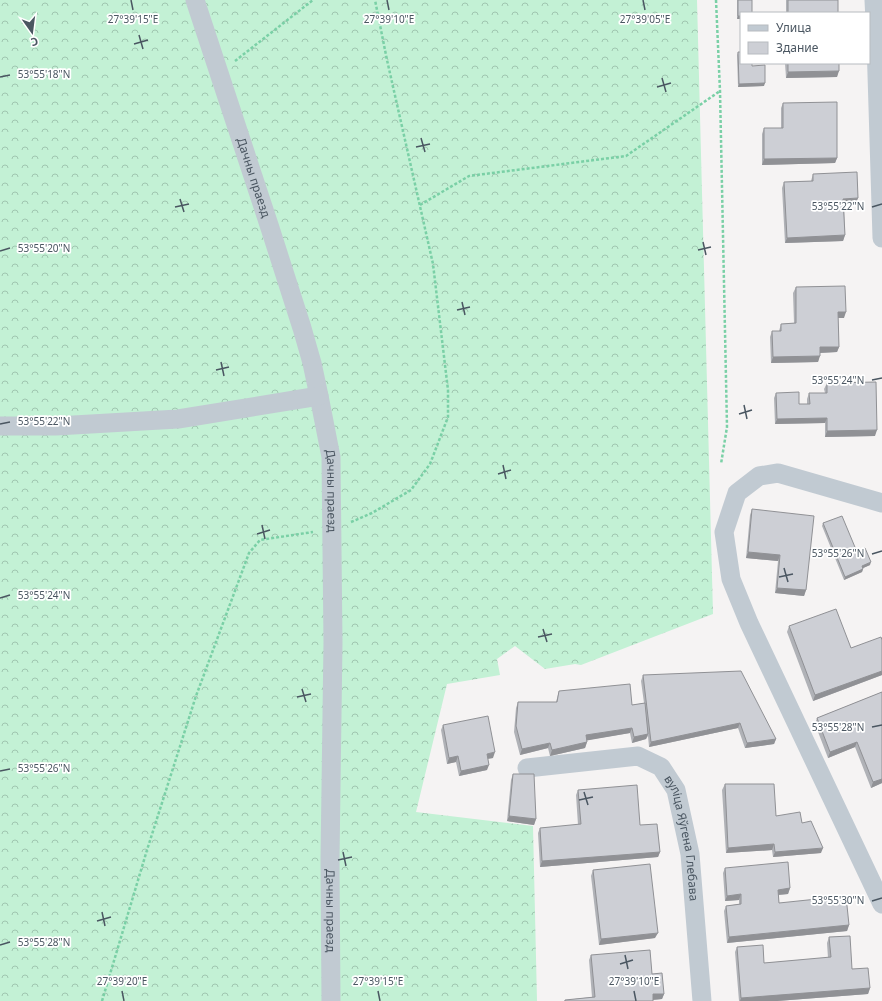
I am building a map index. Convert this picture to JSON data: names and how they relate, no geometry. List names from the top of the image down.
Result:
{
  "streets": {
    "street": ["Дачны праезд", "вуліца Яўгена Глебава"]
  },
  "legend": ["Улица", "Здание"],
  "north": "bottom",
  "coordinates": [
    "27°39'15\"E",
    "27°39'10\"E",
    "27°39'05\"E",
    "53°55'18\"N",
    "53°55'22\"N",
    "53°55'20\"N",
    "53°55'24\"N",
    "53°55'26\"N",
    "53°55'28\"N",
    "53°55'30\"N",
    "27°39'20\"E"
  ]
}
